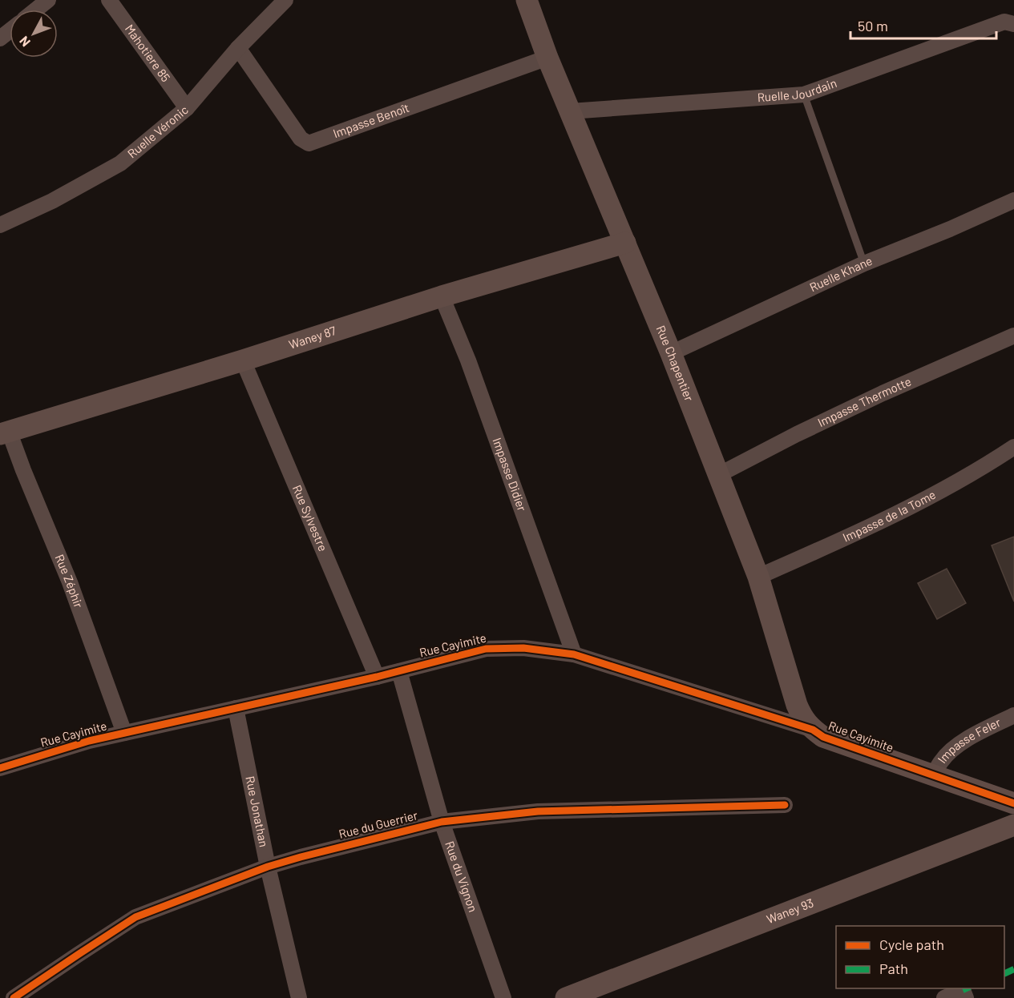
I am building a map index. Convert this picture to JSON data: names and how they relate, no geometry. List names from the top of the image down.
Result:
{
  "streets": {
    "street": [
      "Mahotiere 85",
      "Ruelle Jourdain",
      "Impasse Benoît",
      "Ruelle Véronic",
      "Ruelle Khane",
      "Waney 87",
      "Rue Chapentier",
      "Impasse Thermotte",
      "Impasse Didier",
      "Impasse de la Tome",
      "Rue Sylvestre",
      "Rue Zéphir",
      "Rue Cayimite",
      "Impasse Feler",
      "Rue Jonathan",
      "Rue du Guerrier",
      "Rue du Vignon",
      "Waney 93"
    ]
  },
  "crossings": [
    ["Mahotiere 85", "Ruelle Véronic"],
    ["Ruelle Jourdain", "Rue Chapentier"],
    ["Impasse Benoît", "Ruelle Véronic"],
    ["Impasse Benoît", "Rue Chapentier"],
    ["Ruelle Khane", "Rue Chapentier"],
    ["Waney 87", "Rue Chapentier"],
    ["Waney 87", "Impasse Didier"],
    ["Waney 87", "Rue Sylvestre"],
    ["Waney 87", "Rue Zéphir"],
    ["Rue Chapentier", "Impasse Thermotte"],
    ["Rue Chapentier", "Impasse de la Tome"],
    ["Rue Chapentier", "Rue Cayimite"],
    ["Impasse Didier", "Rue Cayimite"],
    ["Rue Sylvestre", "Rue Cayimite"],
    ["Rue Zéphir", "Rue Cayimite"],
    ["Rue Cayimite", "Impasse Feler"],
    ["Rue Cayimite", "Rue Jonathan"],
    ["Rue Cayimite", "Rue du Vignon"],
    ["Rue Jonathan", "Rue du Guerrier"],
    ["Rue du Guerrier", "Rue du Vignon"]
  ],
  "legend": ["Cycle path", "Path"],
  "scale_bar": "50 m",
  "north": "bottom left"
}
